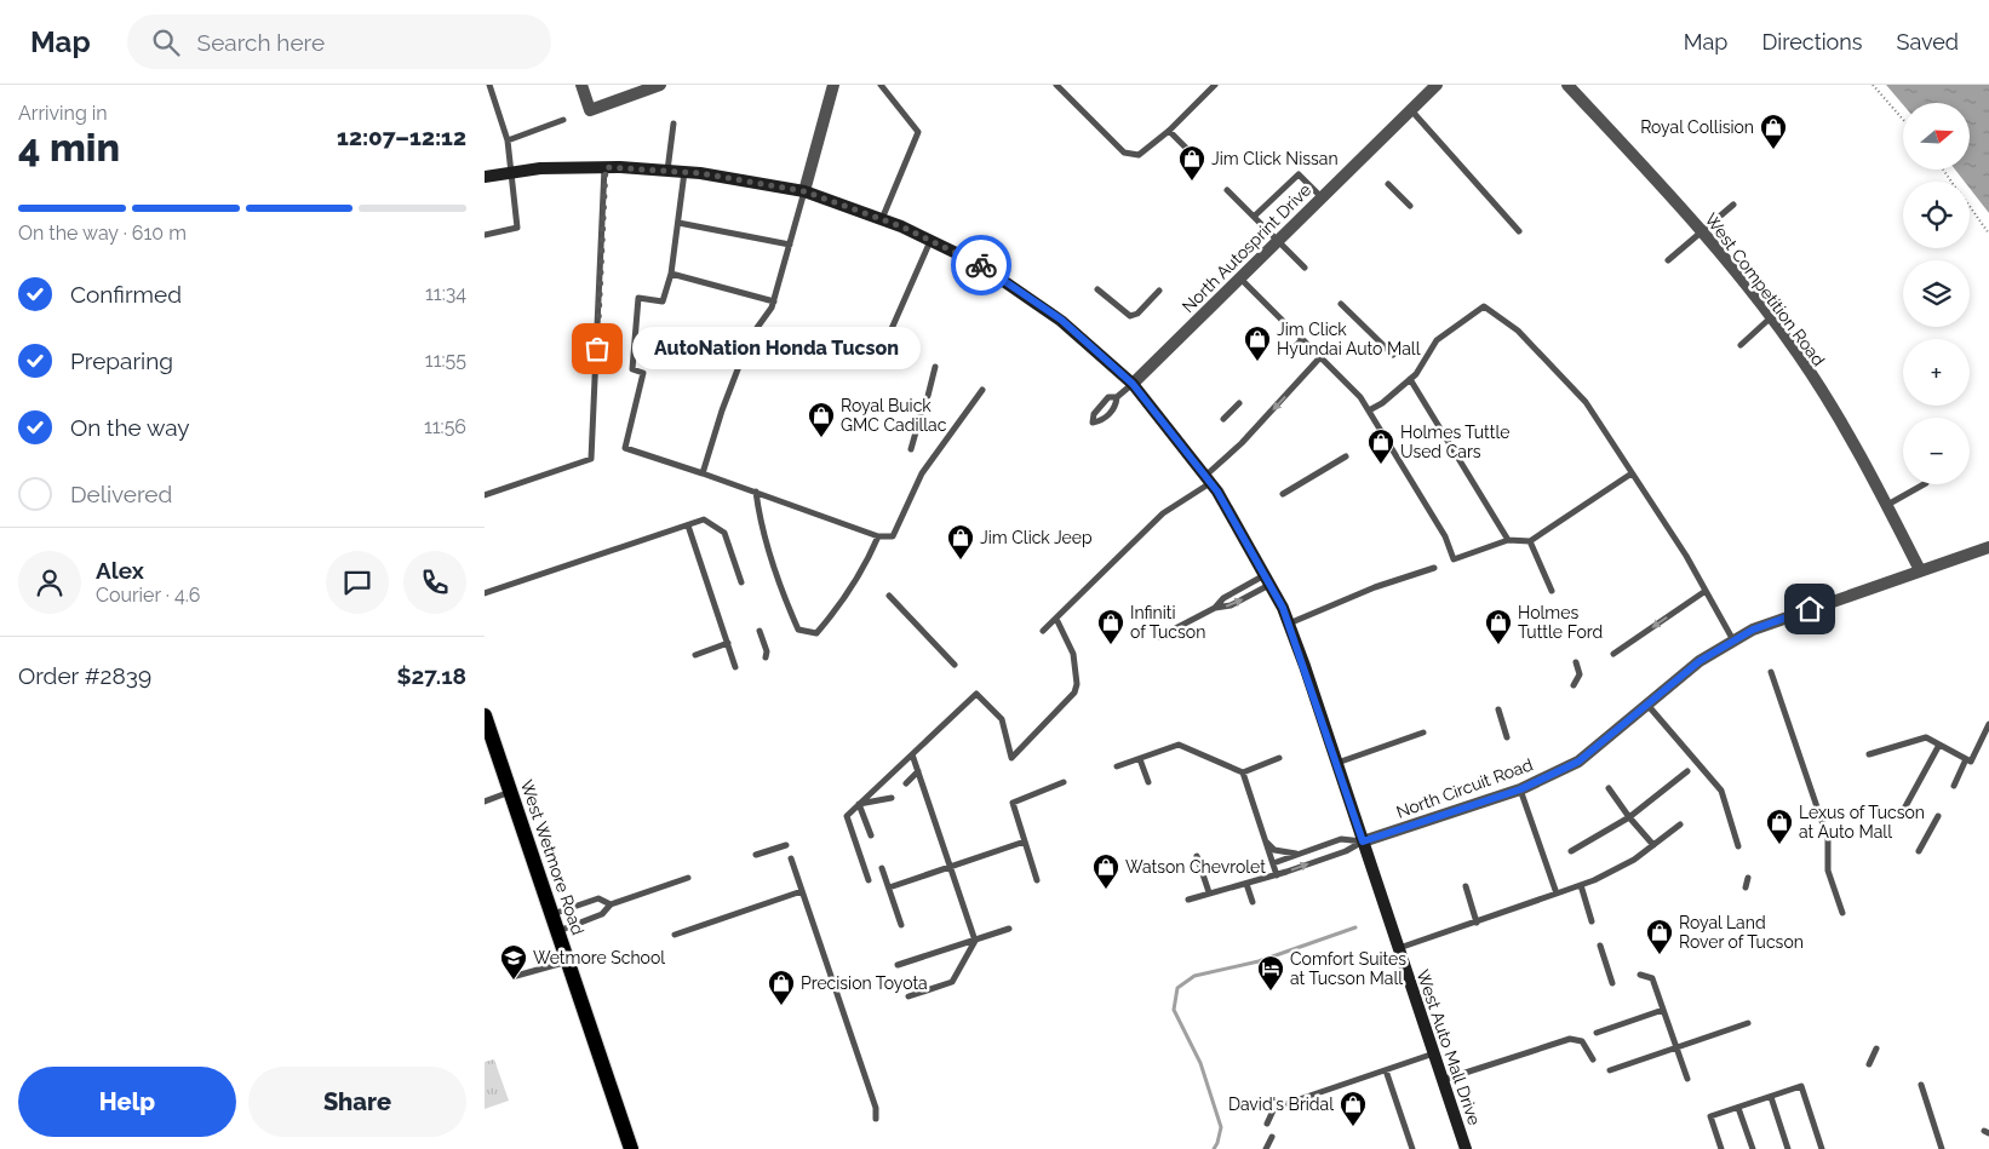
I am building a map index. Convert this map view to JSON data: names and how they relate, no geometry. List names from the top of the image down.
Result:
{
  "streets": {
    "main road": ["West Wetmore Road"],
    "street": [
      "North Autosprint Drive",
      "West Competition Road",
      "North Circuit Road",
      "West Auto Mall Drive"
    ]
  },
  "crossings": [
    ["North Autosprint Drive", "West Auto Mall Drive"],
    ["West Competition Road", "North Circuit Road"],
    ["North Circuit Road", "West Auto Mall Drive"]
  ],
  "places": {
    "shop": [
      "Royal Collision",
      "Jim Click Nissan",
      "Jim Click Hyundai Auto Mall",
      "Royal Buick GMC Cadillac",
      "Holmes Tuttle Used Cars",
      "Jim Click Jeep",
      "Infiniti of Tucson",
      "Holmes Tuttle Ford",
      "Lexus of Tucson at Auto Mall",
      "Watson Chevrolet",
      "Royal Land Rover of Tucson",
      "Precision Toyota",
      "David's Bridal"
    ],
    "other": ["AutoNation Honda Tucson"],
    "school or university": ["Wetmore School"],
    "hotel": ["Comfort Suites at Tucson Mall"]
  },
  "north": "right",
  "page": {
    "header": "Map",
    "search": "Search here",
    "nav": ["Map", "Directions", "Saved"],
    "heading": ["4 min", "Arriving in", "12:07–12:12"],
    "panel": [
      "Alex",
      "Courier · 4.6",
      "Order #2839",
      "$27.18"
    ],
    "map_buttons": ["+", "−"],
    "bar": "On the way · 610 m",
    "list": [
      ["Confirmed", "11:34"],
      ["Preparing", "11:55"],
      ["On the way", "11:56"],
      "Delivered"
    ],
    "bubble": "AutoNation Honda Tucson",
    "buttons": ["Help", "Share"]
  }
}
